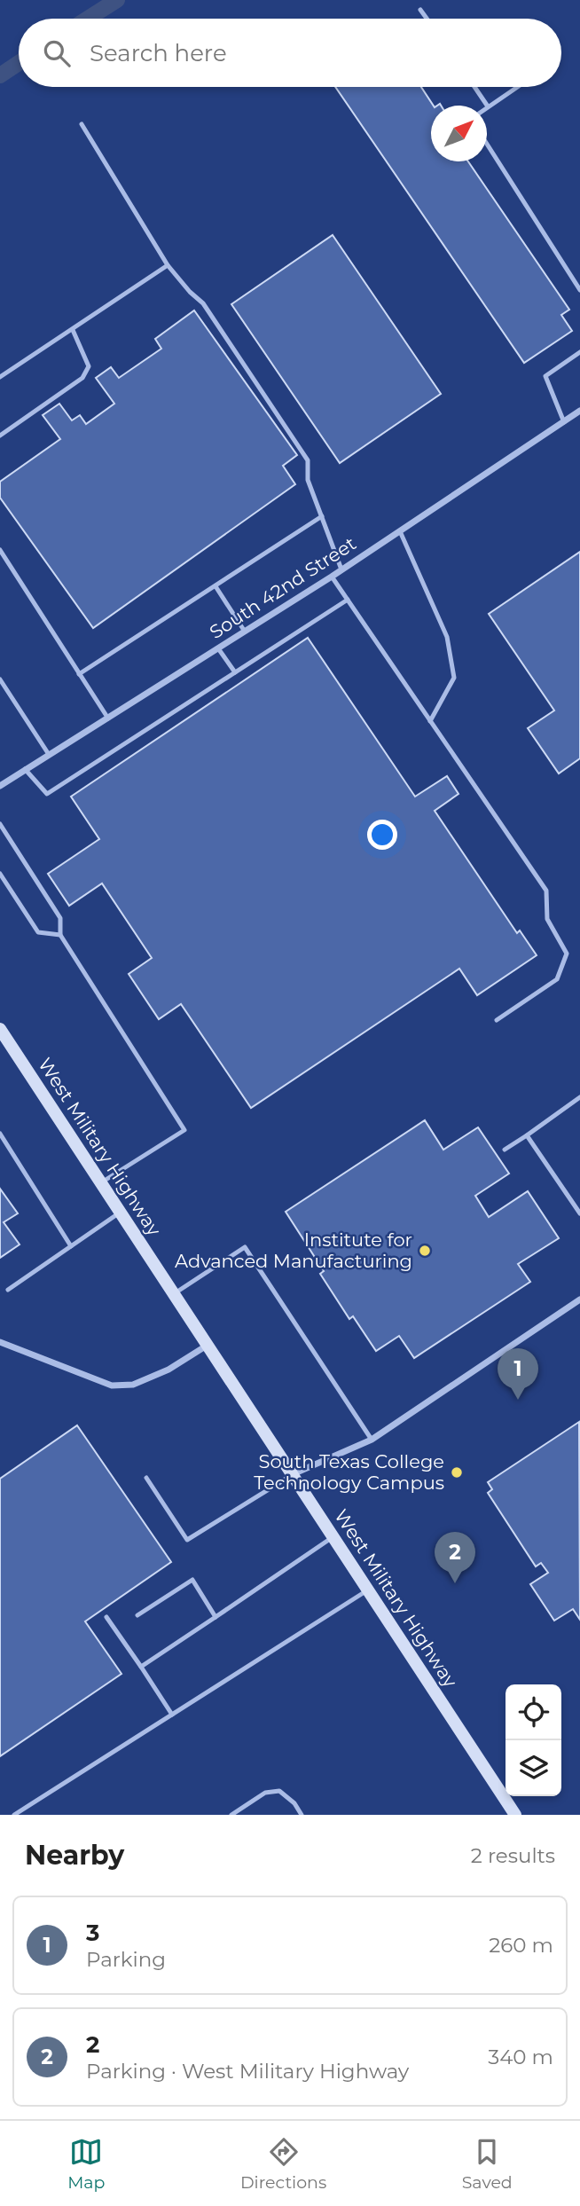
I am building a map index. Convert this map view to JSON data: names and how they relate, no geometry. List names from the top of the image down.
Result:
{
  "streets": {
    "main road": ["West Military Highway"],
    "street": ["South 42nd Street"]
  },
  "places": ["Institute for Advanced Manufacturing", "South Texas College Technology Campus"],
  "north": "top right",
  "page": {
    "search": "Search here",
    "pins": ["1", "2"],
    "heading": ["Nearby", "2 results"],
    "list": [
      {
        "mark": "1",
        "name": "3",
        "note": "Parking",
        "value": "260 m"
      },
      {
        "mark": "2",
        "name": "2",
        "note": "Parking · West Military Highway",
        "value": "340 m"
      }
    ],
    "nav": ["Map", "Directions", "Saved"]
  }
}
